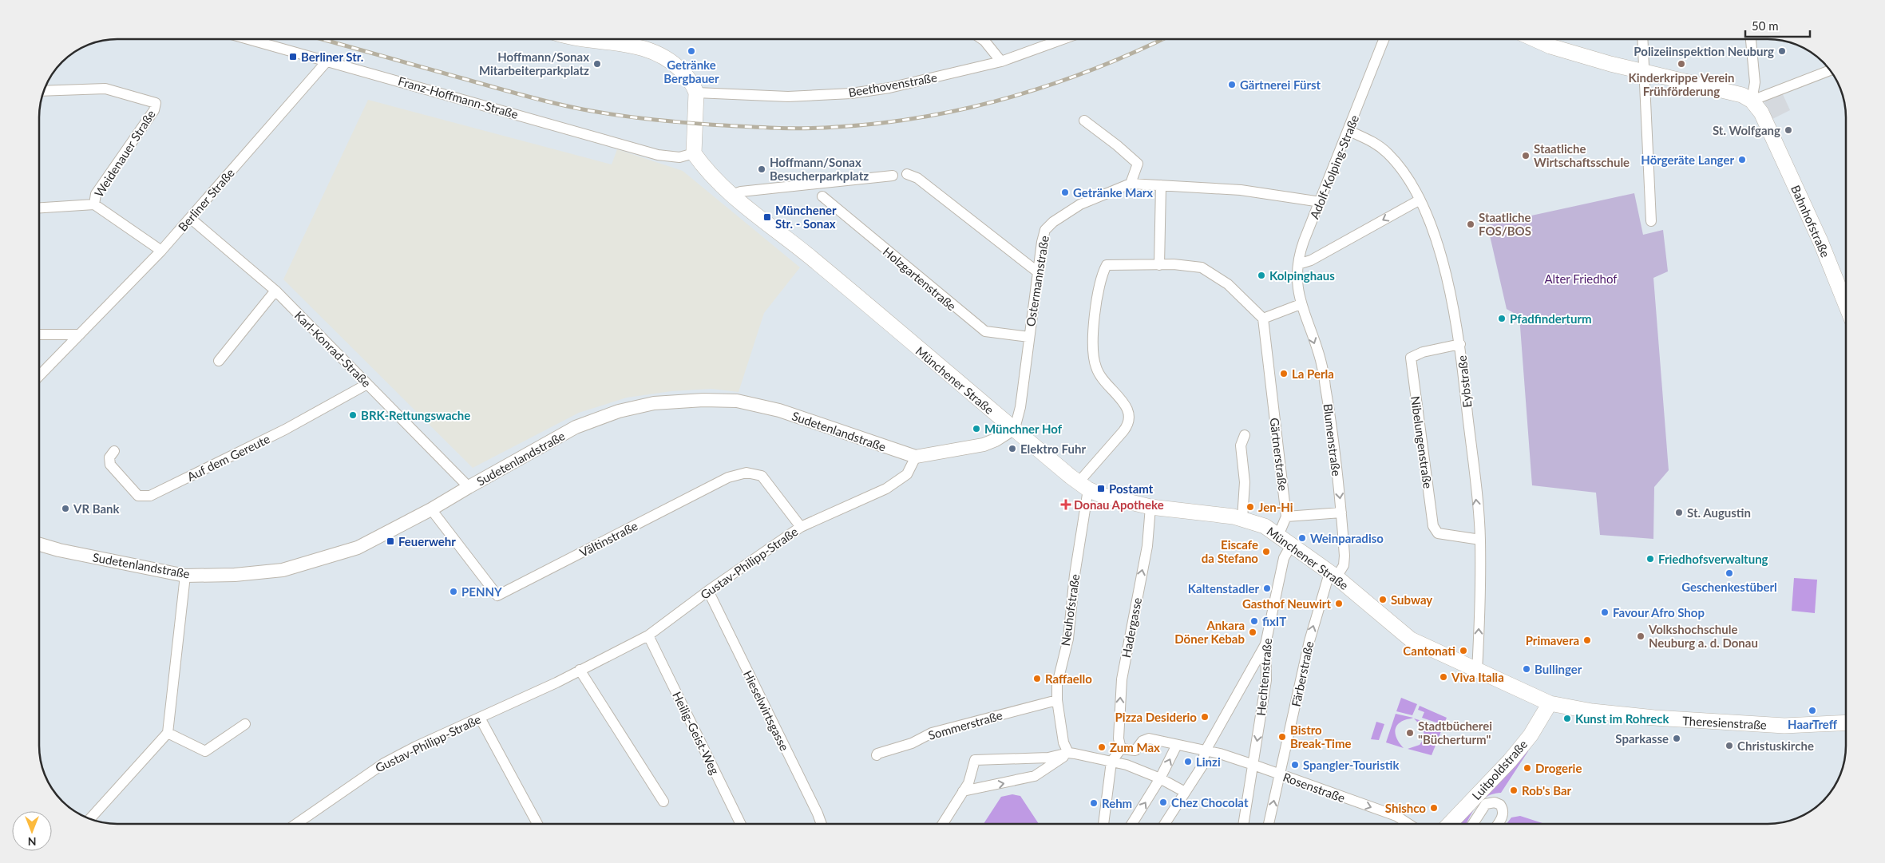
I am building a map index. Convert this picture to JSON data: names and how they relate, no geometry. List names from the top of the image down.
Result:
{
  "streets": {
    "main road": [
      "Bahnhofstraße",
      "Münchener Straße",
      "Theresienstraße",
      "Luitpoldstraße"
    ],
    "street": [
      "Beethovenstraße",
      "Franz-Hoffmann-Straße",
      "Weidenauer Straße",
      "Adolf-Kolping-Straße",
      "Berliner Straße",
      "Holzgartenstraße",
      "Ostermannstraße",
      "Karl-Konrad-Straße",
      "Eybstraße",
      "Sudetenlandstraße",
      "Blumenstraße",
      "Nibelungenstraße",
      "Gärtnerstraße",
      "Auf dem Gereute",
      "Vältinstraße",
      "Gustav-Philipp-Straße",
      "Neuhofstraße",
      "Hadergasse",
      "Färberstraße",
      "Hechtenstraße",
      "Hieselwirtsgasse",
      "Sommerstraße",
      "Heilig-Geist-Weg",
      "Rosenstraße"
    ]
  },
  "crossings": [
    ["Franz-Hoffmann-Straße", "Berliner Straße"],
    ["Franz-Hoffmann-Straße", "Münchener Straße"],
    ["Adolf-Kolping-Straße", "Ostermannstraße"],
    ["Adolf-Kolping-Straße", "Eybstraße"],
    ["Adolf-Kolping-Straße", "Blumenstraße"],
    ["Berliner Straße", "Karl-Konrad-Straße"],
    ["Holzgartenstraße", "Ostermannstraße"],
    ["Ostermannstraße", "Münchener Straße"],
    ["Ostermannstraße", "Sudetenlandstraße"],
    ["Karl-Konrad-Straße", "Sudetenlandstraße"],
    ["Karl-Konrad-Straße", "Auf dem Gereute"],
    ["Münchener Straße", "Eybstraße"],
    ["Münchener Straße", "Sudetenlandstraße"],
    ["Münchener Straße", "Blumenstraße"],
    ["Münchener Straße", "Gärtnerstraße"],
    ["Münchener Straße", "Neuhofstraße"],
    ["Münchener Straße", "Hadergasse"],
    ["Münchener Straße", "Färberstraße"],
    ["Münchener Straße", "Hechtenstraße"],
    ["Münchener Straße", "Theresienstraße"],
    ["Münchener Straße", "Luitpoldstraße"],
    ["Eybstraße", "Nibelungenstraße"],
    ["Sudetenlandstraße", "Vältinstraße"],
    ["Sudetenlandstraße", "Gustav-Philipp-Straße"],
    ["Blumenstraße", "Färberstraße"],
    ["Vältinstraße", "Gustav-Philipp-Straße"],
    ["Gustav-Philipp-Straße", "Hieselwirtsgasse"],
    ["Gustav-Philipp-Straße", "Heilig-Geist-Weg"],
    ["Neuhofstraße", "Sommerstraße"],
    ["Hadergasse", "Rosenstraße"],
    ["Färberstraße", "Rosenstraße"],
    ["Hechtenstraße", "Rosenstraße"],
    ["Theresienstraße", "Luitpoldstraße"]
  ],
  "one_way": [
    "Eybstraße",
    "Blumenstraße",
    "Hadergasse",
    "Rosenstraße"
  ],
  "parks": ["Alter Friedhof"],
  "places": {
    "other": [
      "Getränke Bergbauer",
      "Polizeiinspektion Neuburg",
      "Hoffmann/Sonax Mitarbeiterparkplatz",
      "Kinderkrippe Verein Frühförderung",
      "Gärtnerei Fürst",
      "St. Wolfgang",
      "Staatliche Wirtschaftsschule",
      "Hörgeräte Langer",
      "Hoffmann/Sonax Besucherparkplatz",
      "Getränke Marx",
      "Staatliche FOS/BOS",
      "Kolpinghaus",
      "Pfadfinderturm",
      "La Perla",
      "BRK-Rettungswache",
      "Münchner Hof",
      "Elektro Fuhr",
      "Jen-Hi",
      "VR Bank",
      "St. Augustin",
      "Weinparadiso",
      "Eiscafe da Stefano",
      "Friedhofsverwaltung",
      "Geschenkestüberl",
      "Kaltenstadler",
      "PENNY",
      "Subway",
      "Gasthof Neuwirt",
      "Favour Afro Shop",
      "fixIT",
      "Ankara Döner Kebab",
      "Volkshochschule Neuburg a. d. Donau",
      "Primavera",
      "Cantonati",
      "Bullinger",
      "Viva Italia",
      "Raffaello",
      "HaarTreff",
      "Pizza Desiderio",
      "Kunst im Rohreck",
      "Stadtbücherei \"Bücherturm\"",
      "Bistro Break-Time",
      "Sparkasse",
      "Christuskirche",
      "Zum Max",
      "Linzi",
      "Spangler-Touristik",
      "Drogerie",
      "Rob's Bar",
      "Chez Chocolat",
      "Rehm",
      "Shishco"
    ],
    "transit": [
      "Berliner Str.",
      "Münchener Str. - Sonax",
      "Postamt",
      "Feuerwehr"
    ],
    "health": ["Donau Apotheke"]
  },
  "scale_bar": "50 m",
  "north": "bottom"
}
